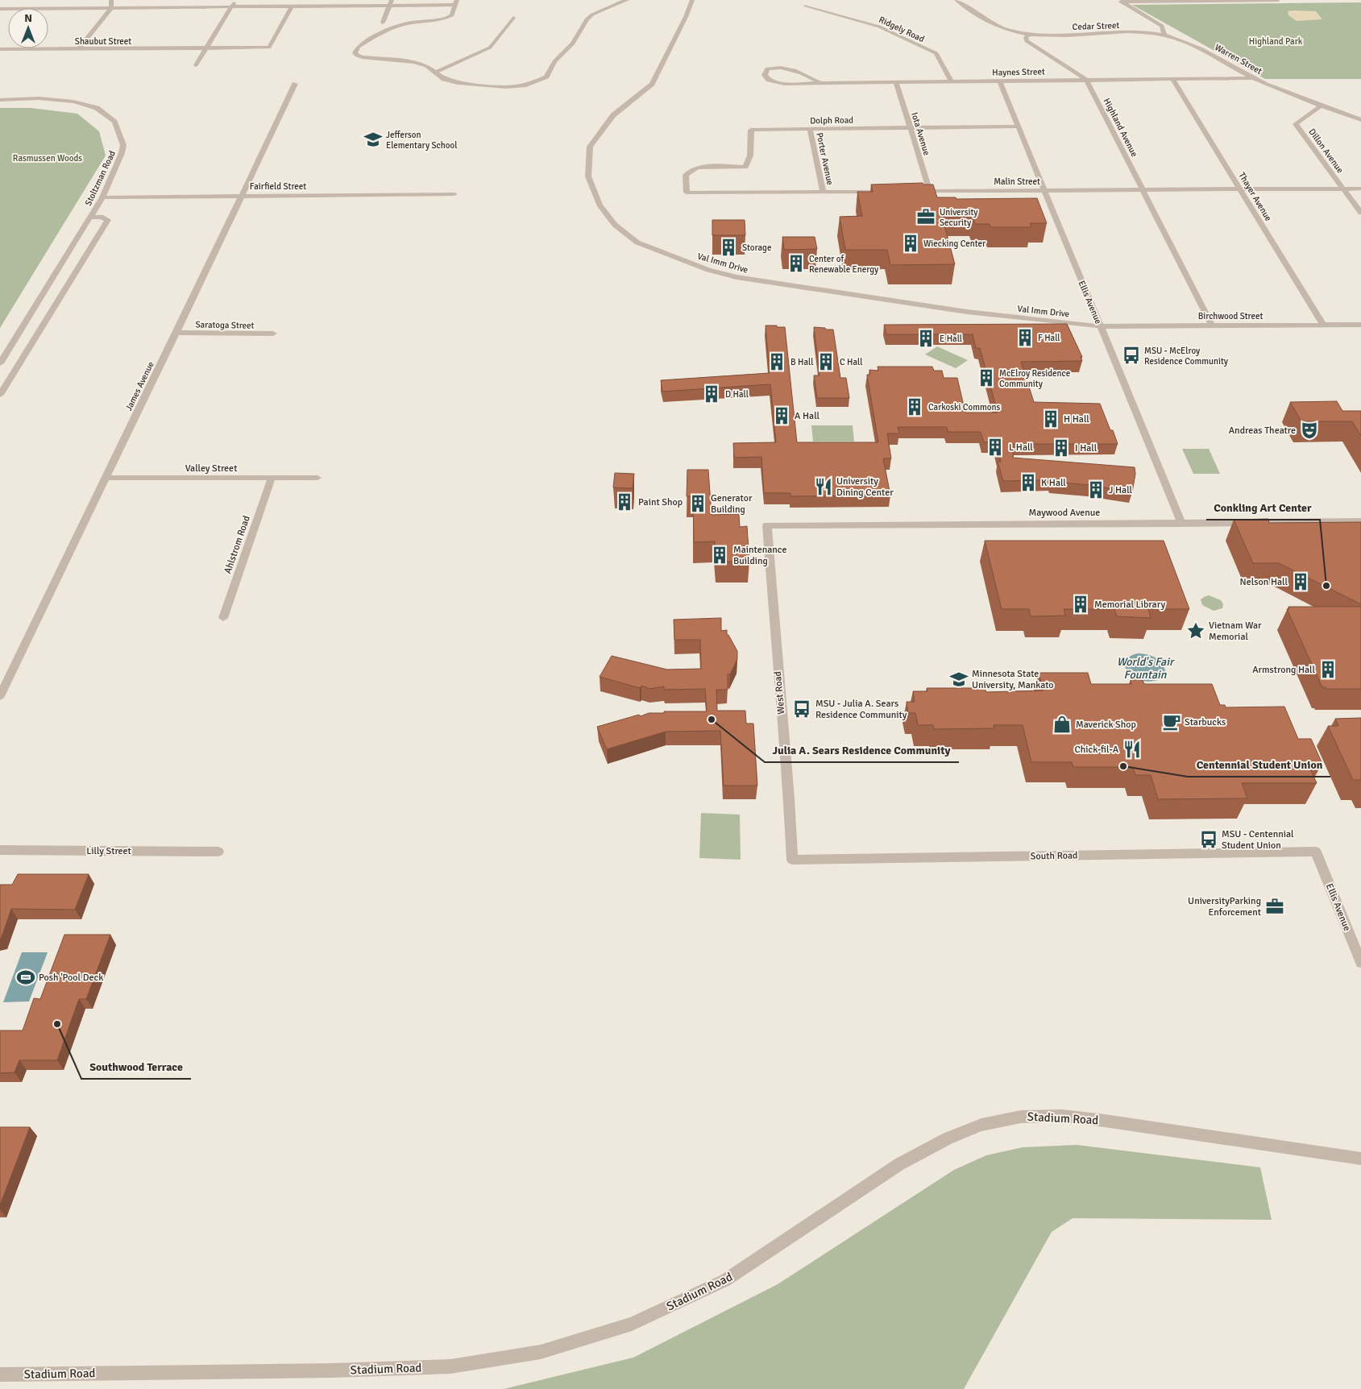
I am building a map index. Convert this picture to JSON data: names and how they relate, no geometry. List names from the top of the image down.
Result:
{
  "streets": {
    "street": [
      "Cedar Street",
      "Ridgely Road",
      "Shaubut Street",
      "Warren Street",
      "Haynes Street",
      "Dolph Road",
      "Highland Avenue",
      "Iota Avenue",
      "Dillon Avenue",
      "Porter Avenue",
      "Stoltzman Road",
      "Malin Street",
      "Fairfield Street",
      "Thayer Avenue",
      "Val Imm Drive",
      "Ellis Avenue",
      "Birchwood Street",
      "Saratoga Street",
      "James Avenue",
      "Valley Street",
      "Maywood Avenue",
      "Ahlstrom Road",
      "West Road",
      "Lilly Street",
      "South Road",
      "Stadium Road"
    ]
  },
  "crossings": [
    ["Cedar Street", "Warren Street"],
    ["Cedar Street", "Highland Avenue"],
    ["Ridgely Road", "Haynes Street"],
    ["Warren Street", "Haynes Street"],
    ["Warren Street", "Dillon Avenue"],
    ["Haynes Street", "Highland Avenue"],
    ["Haynes Street", "Iota Avenue"],
    ["Haynes Street", "Thayer Avenue"],
    ["Haynes Street", "Ellis Avenue"],
    ["Dolph Road", "Iota Avenue"],
    ["Dolph Road", "Porter Avenue"],
    ["Dolph Road", "Ellis Avenue"],
    ["Highland Avenue", "Malin Street"],
    ["Highland Avenue", "Birchwood Street"],
    ["Iota Avenue", "Malin Street"],
    ["Dillon Avenue", "Malin Street"],
    ["Stoltzman Road", "Fairfield Street"],
    ["Malin Street", "Thayer Avenue"],
    ["Malin Street", "Ellis Avenue"],
    ["Fairfield Street", "James Avenue"],
    ["Thayer Avenue", "Birchwood Street"],
    ["Val Imm Drive", "Ellis Avenue"],
    ["Val Imm Drive", "Birchwood Street"],
    ["Ellis Avenue", "Birchwood Street"],
    ["Ellis Avenue", "Maywood Avenue"],
    ["Ellis Avenue", "South Road"],
    ["Saratoga Street", "James Avenue"],
    ["James Avenue", "Valley Street"],
    ["Valley Street", "Ahlstrom Road"],
    ["Maywood Avenue", "West Road"],
    ["West Road", "South Road"]
  ],
  "water": ["World's Fair Fountain"],
  "parks": ["Highland Park", "Rasmussen Woods"],
  "places": {
    "school or university": ["Jefferson Elementary School", "Minnesota State University, Mankato"],
    "office": ["University Security", "UniversityParking Enforcement"],
    "building": [
      "Wiecking Center",
      "Storage",
      "Center of Renewable Energy",
      "F Hall",
      "E Hall",
      "B Hall",
      "C Hall",
      "McElroy Residence Community",
      "D Hall",
      "Carkoski Commons",
      "A Hall",
      "H Hall",
      "L Hall",
      "I Hall",
      "K Hall",
      "J Hall",
      "Paint Shop",
      "Generator Building",
      "Maintenance Building",
      "Nelson Hall",
      "Memorial Library",
      "Armstrong Hall"
    ],
    "bus stop": ["MSU - McElroy Residence Community", "MSU - Julia A. Sears Residence Community", "MSU - Centennial Student Union"],
    "theatre": ["Andreas Theatre"],
    "restaurant": ["University Dining Center", "Chick-fil-A"],
    "other": [
      "Conkling Art Center",
      "Julia A. Sears Residence Community",
      "Centennial Student Union",
      "Southwood Terrace"
    ],
    "place": ["Vietnam War Memorial"],
    "cafe": ["Starbucks"],
    "shop": ["Maverick Shop"],
    "sports": ["Posh 'Pool Deck"]
  },
  "north": "top"
}
